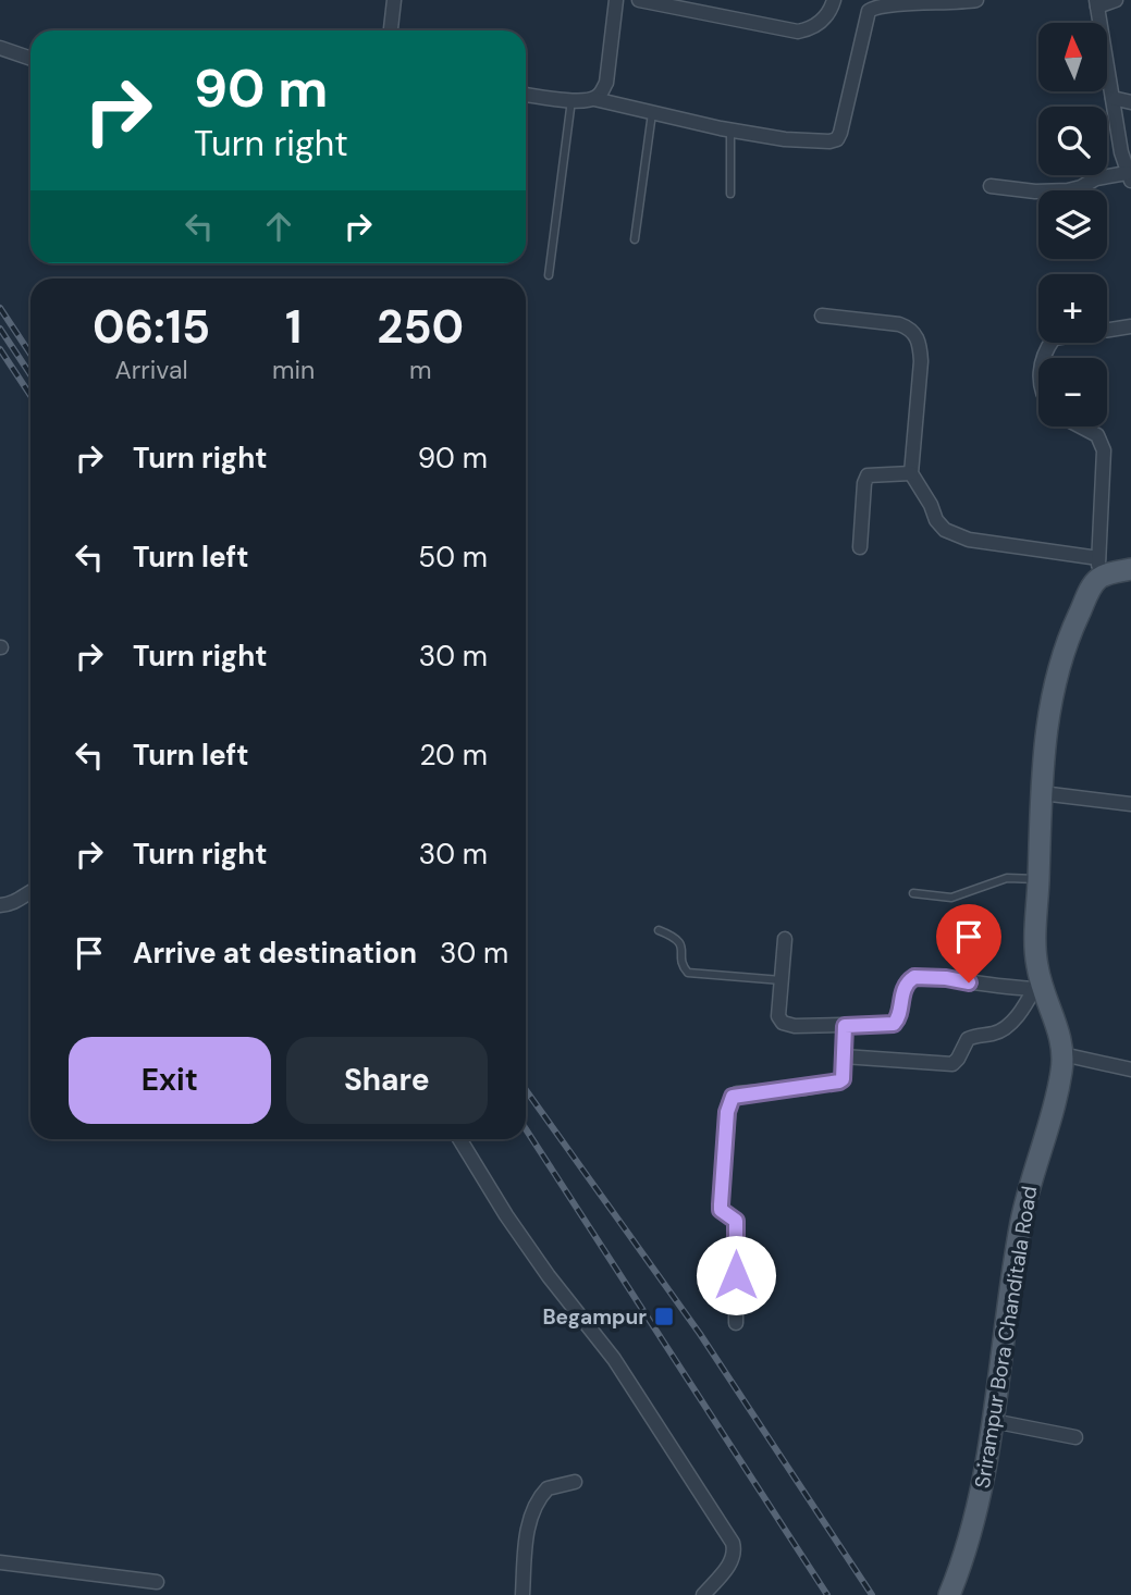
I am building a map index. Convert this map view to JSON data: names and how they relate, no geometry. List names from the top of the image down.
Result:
{
  "streets": {
    "main road": ["Srirampur Bora Chanditala Road"]
  },
  "places": {
    "transit": ["Begampur"]
  },
  "north": "top",
  "page": {
    "map_buttons": ["+", "−"],
    "turn": ["90 m", "Turn right"],
    "eta": [
      "06:15",
      "Arrival",
      "1",
      "min",
      "250",
      "m"
    ],
    "list": [
      {
        "name": "Turn right",
        "value": "90 m"
      },
      {
        "name": "Turn left",
        "value": "50 m"
      },
      {
        "name": "Turn right",
        "value": "30 m"
      },
      {
        "name": "Turn left",
        "value": "20 m"
      },
      {
        "name": "Turn right",
        "value": "30 m"
      },
      {
        "name": "Arrive at destination",
        "value": "30 m"
      }
    ],
    "buttons": ["Exit", "Share"]
  }
}
